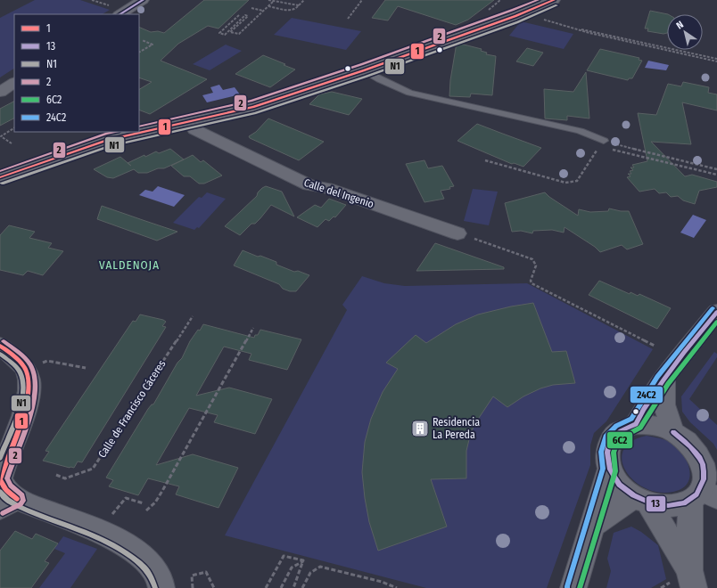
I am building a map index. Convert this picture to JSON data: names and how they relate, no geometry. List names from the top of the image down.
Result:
{
  "streets": {
    "street": ["Calle del Ingenio"],
    "path": ["Calle de Francisco Cáceres"]
  },
  "districts": ["VALDENOJA"],
  "places": {
    "building": ["Residencia La Pereda"]
  },
  "lines": [
    "transit line 1",
    "transit line 13",
    "transit line 2",
    "transit line N1",
    "transit line 24C2",
    "transit line 6C2"
  ],
  "legend": [
    "1",
    "13",
    "N1",
    "2",
    "6C2",
    "24C2"
  ],
  "north": "top left"
}
